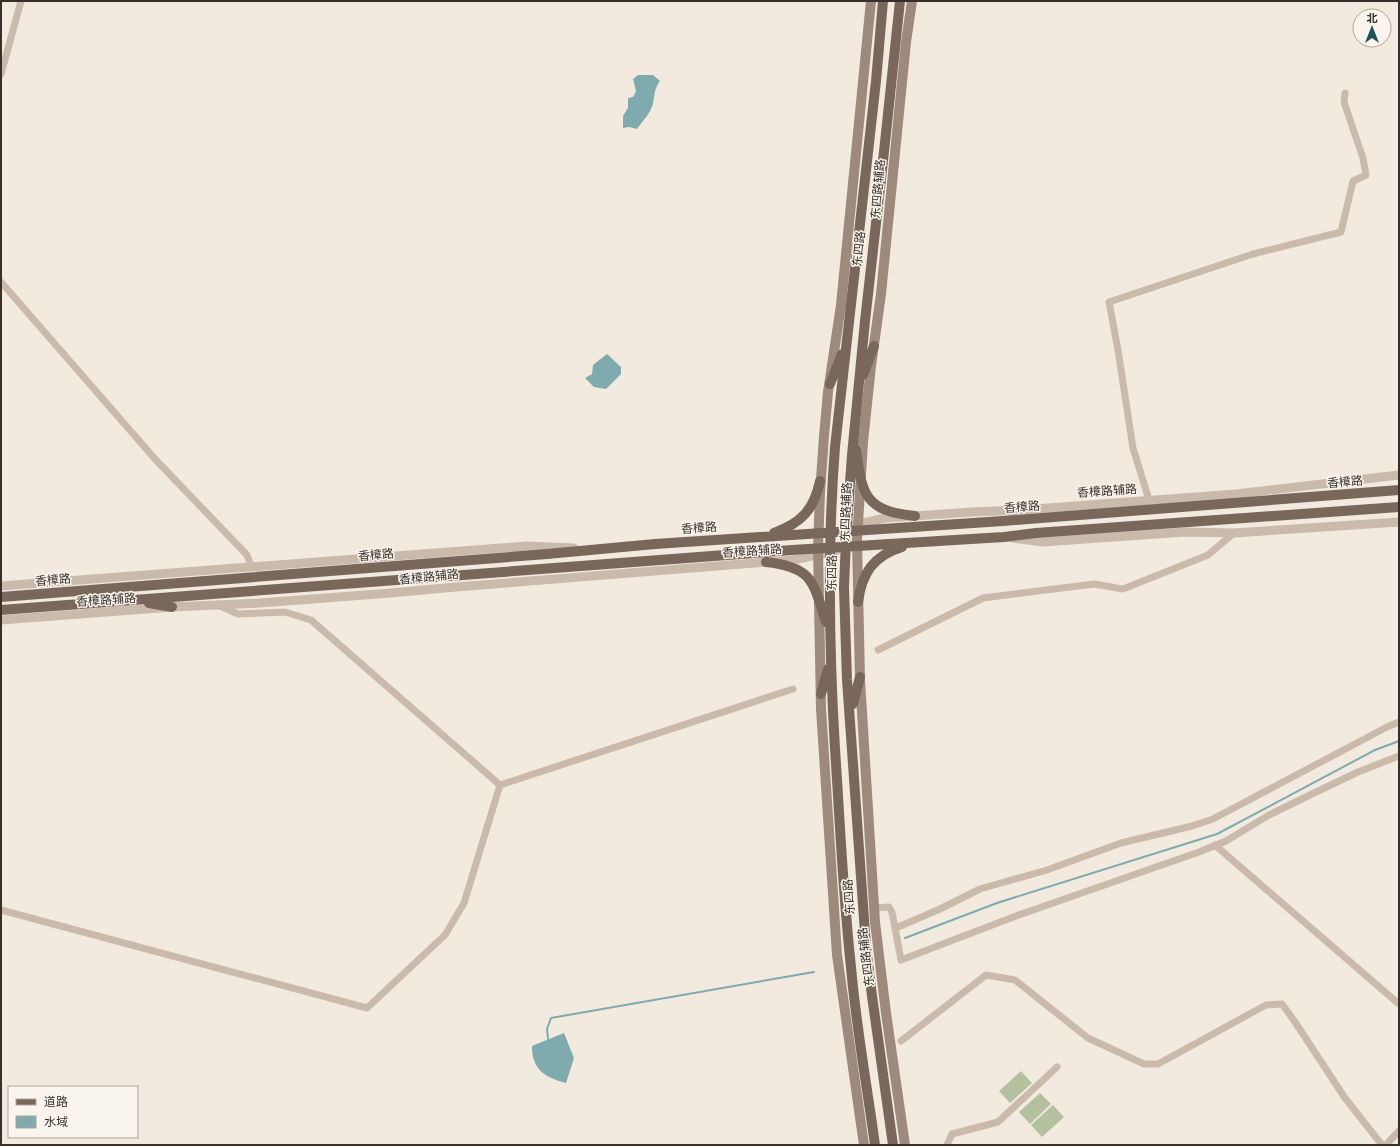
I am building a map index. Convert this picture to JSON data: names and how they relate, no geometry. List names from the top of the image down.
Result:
{
  "streets": {
    "main road": ["东四路辅路", "东四路", "香樟路"],
    "street": ["香樟路辅路"]
  },
  "crossings": [
    ["东四路辅路", "香樟路"],
    ["东四路辅路", "香樟路辅路"],
    ["东四路", "香樟路"],
    ["香樟路", "香樟路辅路"]
  ],
  "legend": ["道路", "水域"],
  "north": "top"
}
